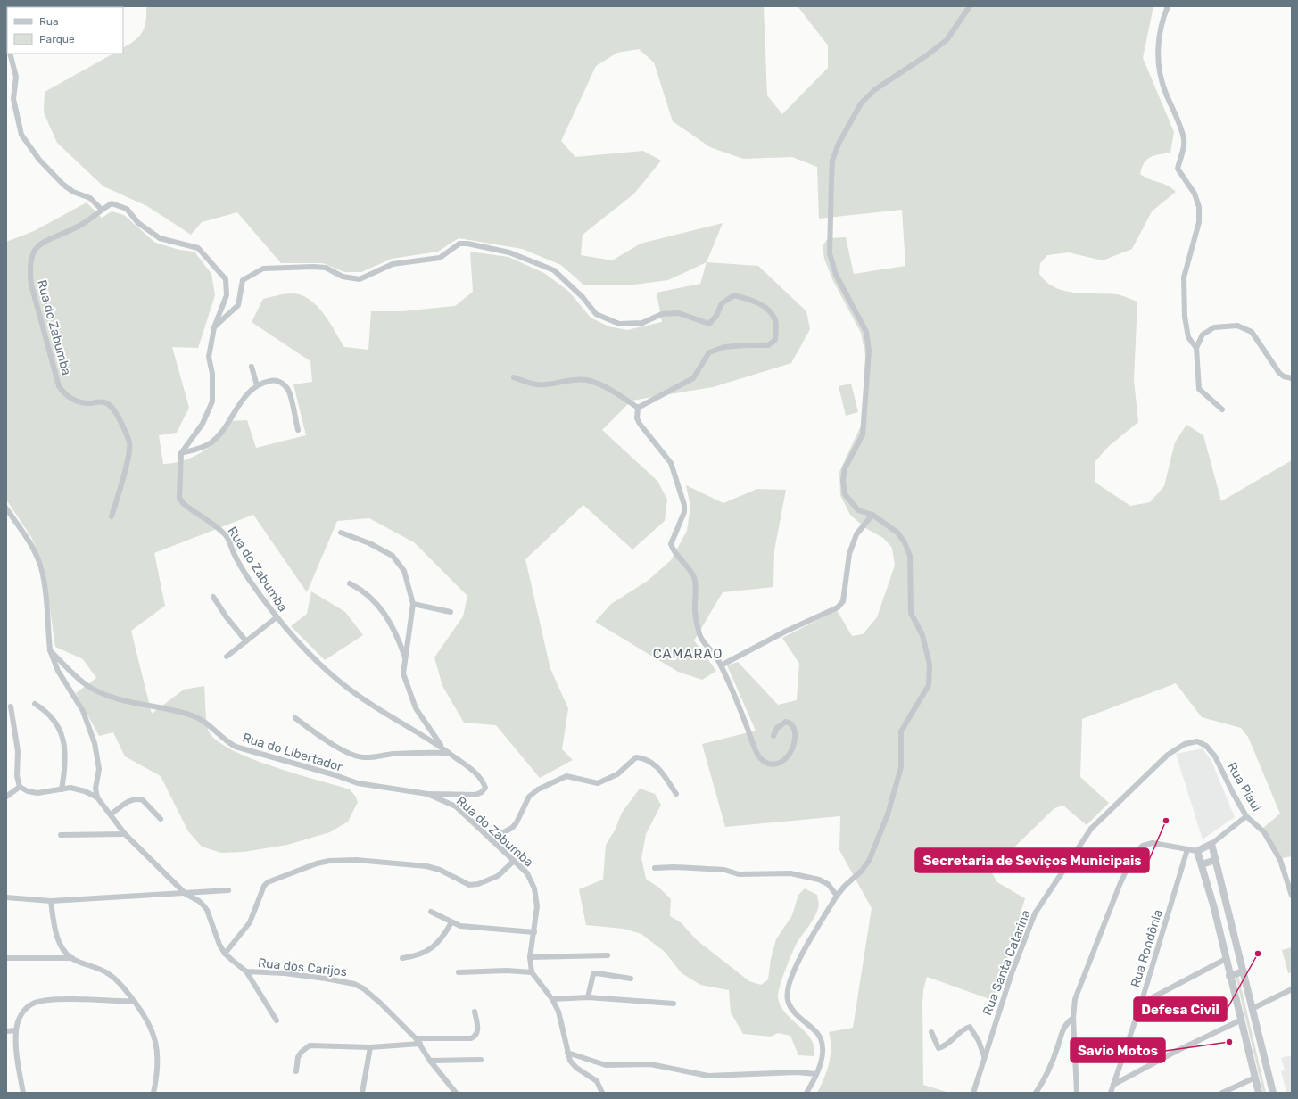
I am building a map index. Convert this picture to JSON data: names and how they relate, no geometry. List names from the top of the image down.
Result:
{
  "streets": {
    "street": [
      "Rua do Zabumba",
      "Rua do Libertador",
      "Rua Piaui",
      "Rua Rondônia",
      "Rua Santa Catarina",
      "Rua dos Carijos"
    ]
  },
  "crossings": [
    ["Rua do Zabumba", "Rua do Libertador"],
    ["Rua Piaui", "Rua Santa Catarina"]
  ],
  "districts": ["CAMARAO"],
  "places": ["Secretaria de Seviços Municipais", "Defesa Civil", "Savio Motos"],
  "legend": ["Rua", "Parque"]
}
